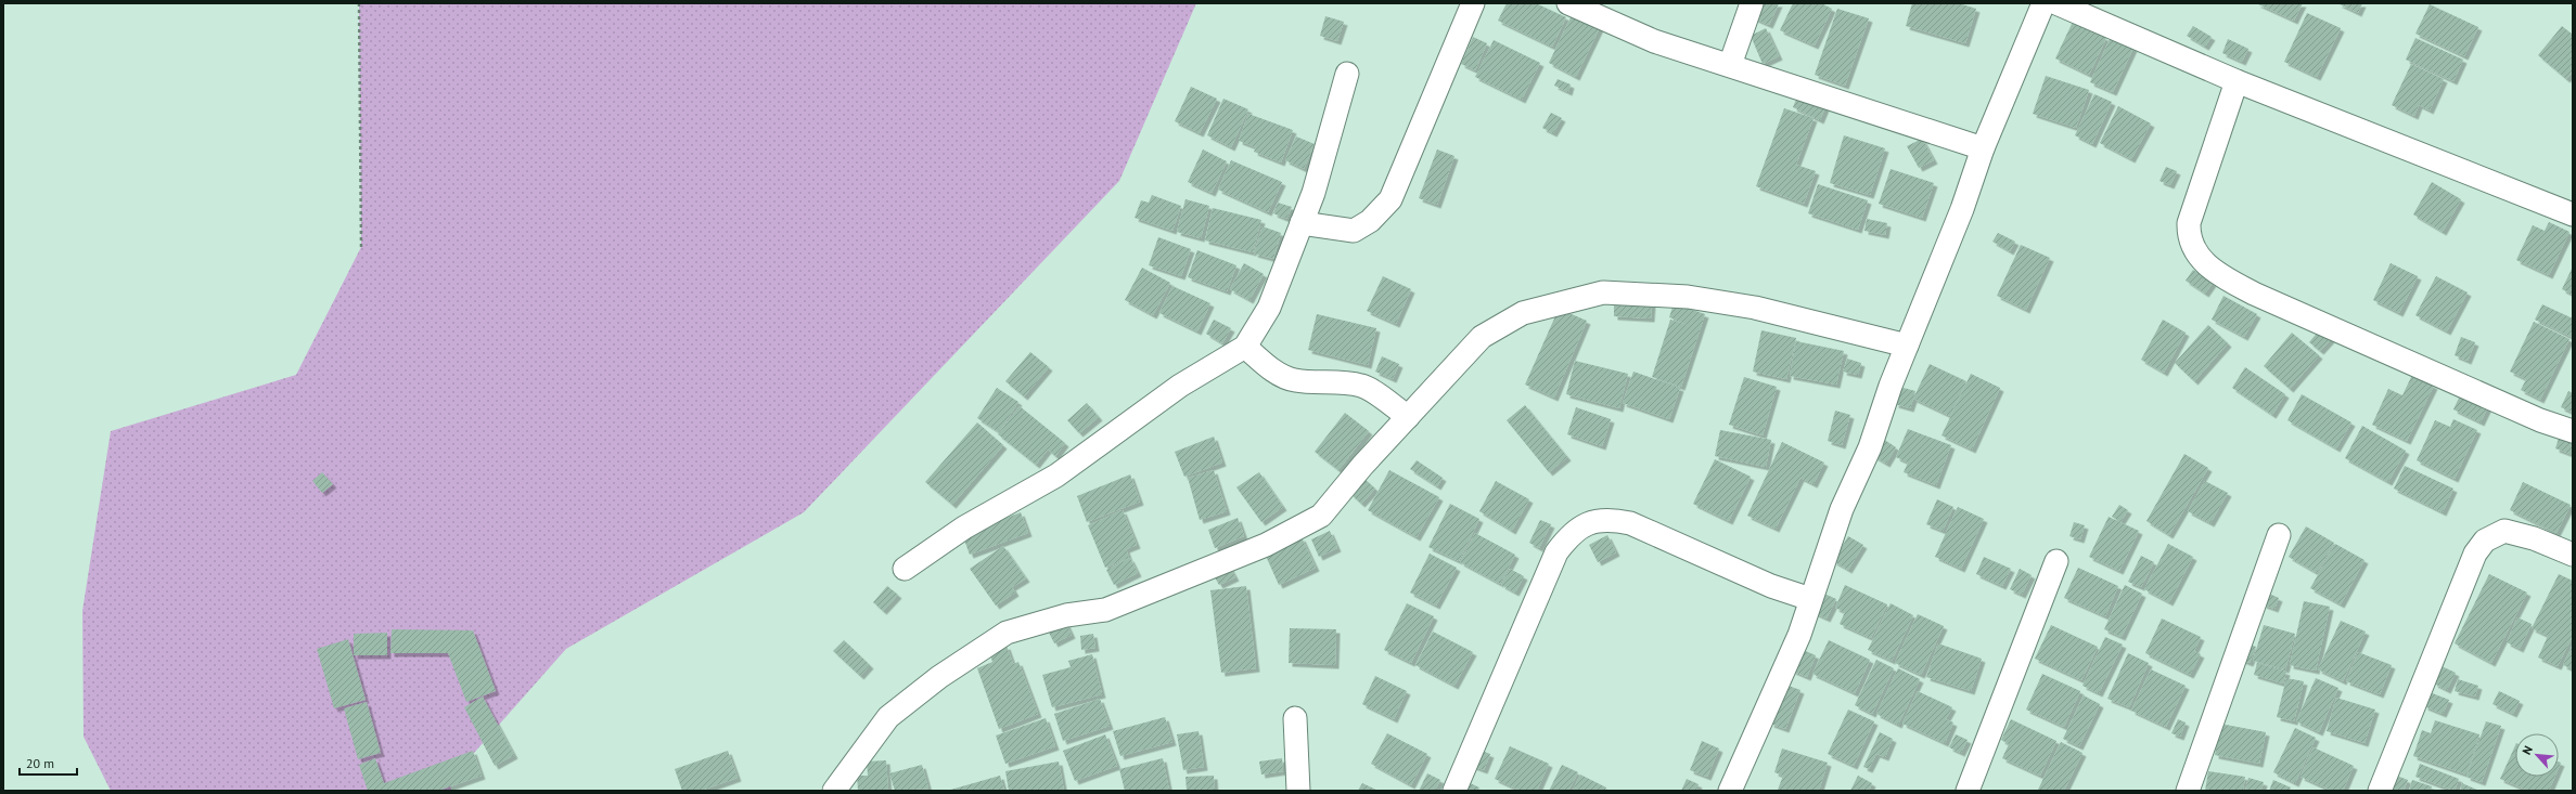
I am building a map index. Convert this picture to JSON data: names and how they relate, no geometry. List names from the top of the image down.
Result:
{
  "scale_bar": "20 m",
  "north": "top left"
}
